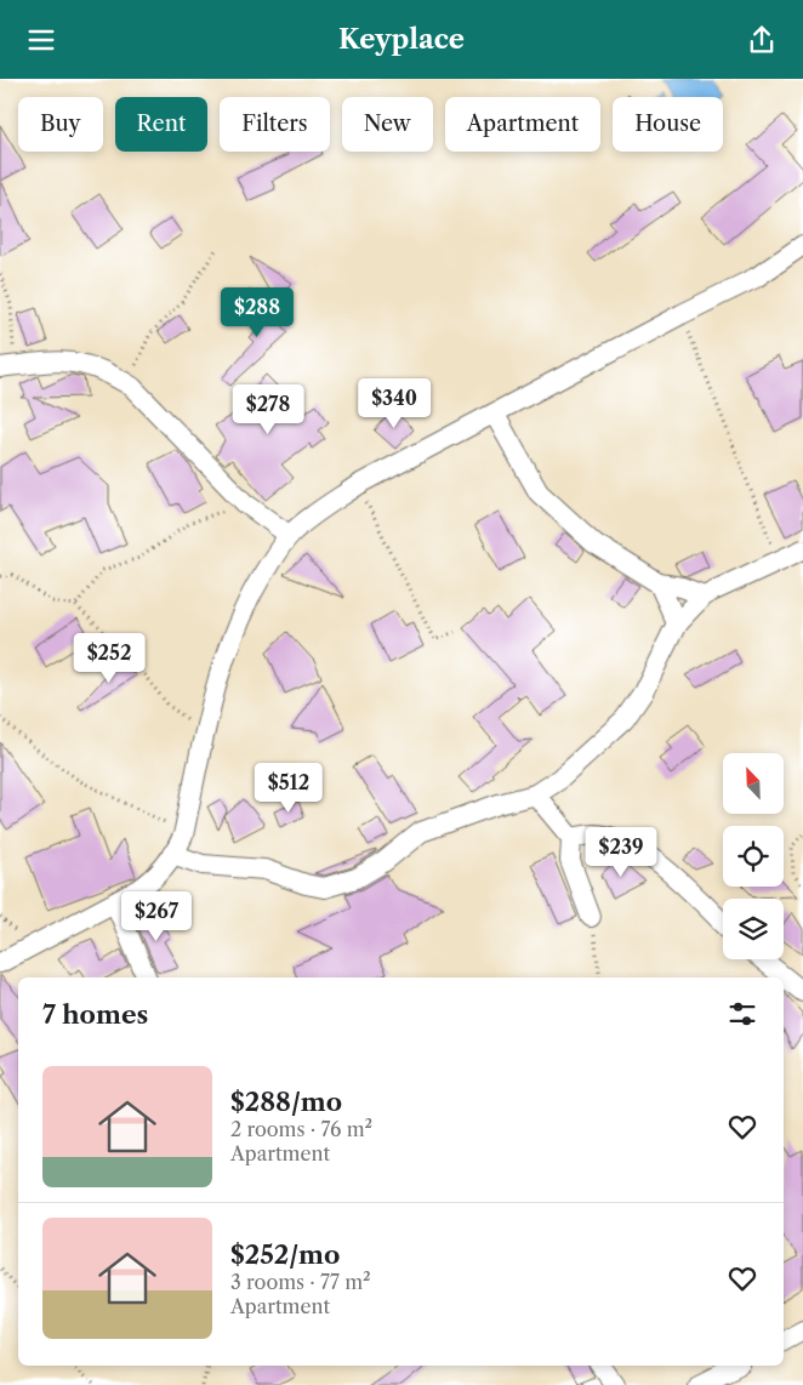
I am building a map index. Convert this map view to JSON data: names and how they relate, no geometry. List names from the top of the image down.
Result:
{
  "north": "top left",
  "page": {
    "header": "Keyplace",
    "chip": [
      "Buy",
      "Rent",
      "Filters",
      "New",
      "Apartment",
      "House"
    ],
    "price": [
      "$288",
      "$340",
      "$278",
      "$252",
      "$512",
      "$239",
      "$267"
    ],
    "heading": "7 homes",
    "list": [
      {
        "name": "$288/mo",
        "note": "2 rooms · 76 m² · Apartment"
      },
      {
        "name": "$252/mo",
        "note": "3 rooms · 77 m² · Apartment"
      }
    ]
  }
}
